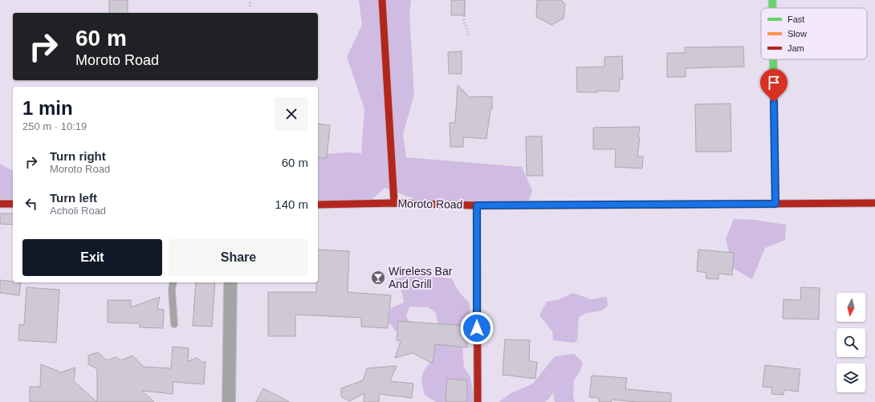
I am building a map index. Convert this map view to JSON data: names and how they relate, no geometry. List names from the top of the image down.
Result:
{
  "streets": {
    "street": ["Moroto Road"]
  },
  "places": {
    "bar": ["Wireless Bar And Grill"]
  },
  "legend": ["Fast", "Slow", "Jam"],
  "north": "bottom",
  "page": {
    "turn": ["60 m", "Moroto Road"],
    "heading": ["1 min", "250 m · 10:19"],
    "list": [
      {
        "name": "Turn right",
        "note": "Moroto Road",
        "value": "60 m"
      },
      {
        "name": "Turn left",
        "note": "Acholi Road",
        "value": "140 m"
      }
    ],
    "buttons": ["Exit", "Share"]
  }
}
